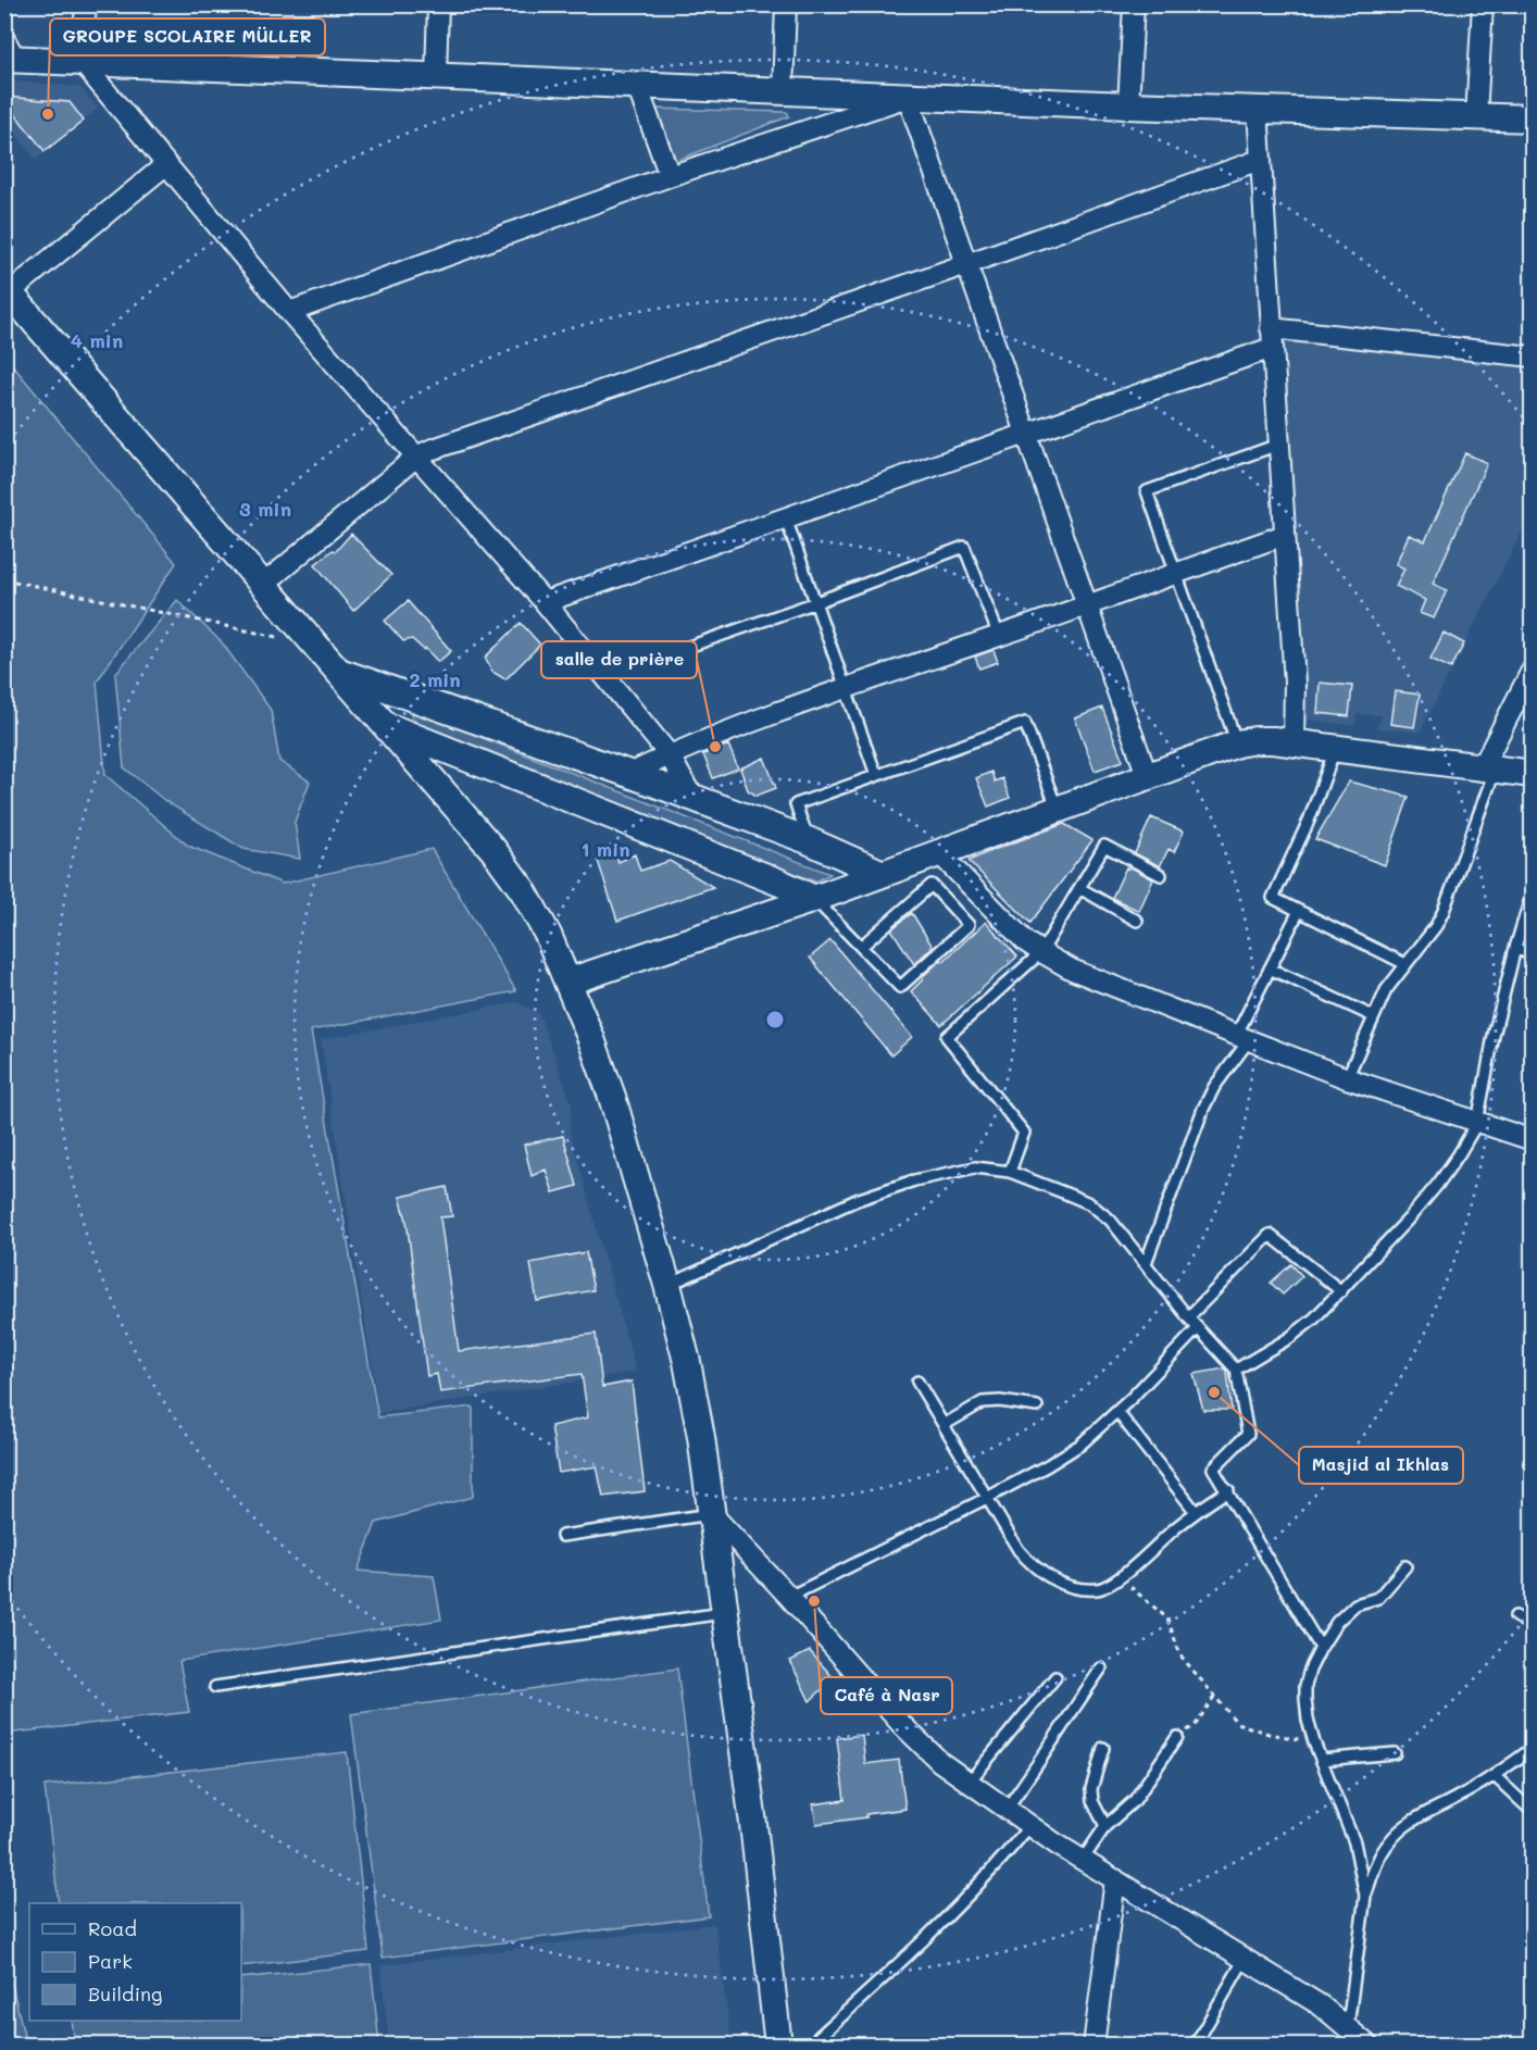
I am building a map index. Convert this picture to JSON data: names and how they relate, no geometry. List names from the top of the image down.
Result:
{
  "places": [
    "GROUPE SCOLAIRE MÜLLER",
    "salle de prière",
    "Masjid al Ikhlas",
    "Café à Nasr"
  ],
  "legend": ["Road", "Park", "Building"],
  "rings": [
    "4 min",
    "3 min",
    "2 min",
    "1 min"
  ]
}
